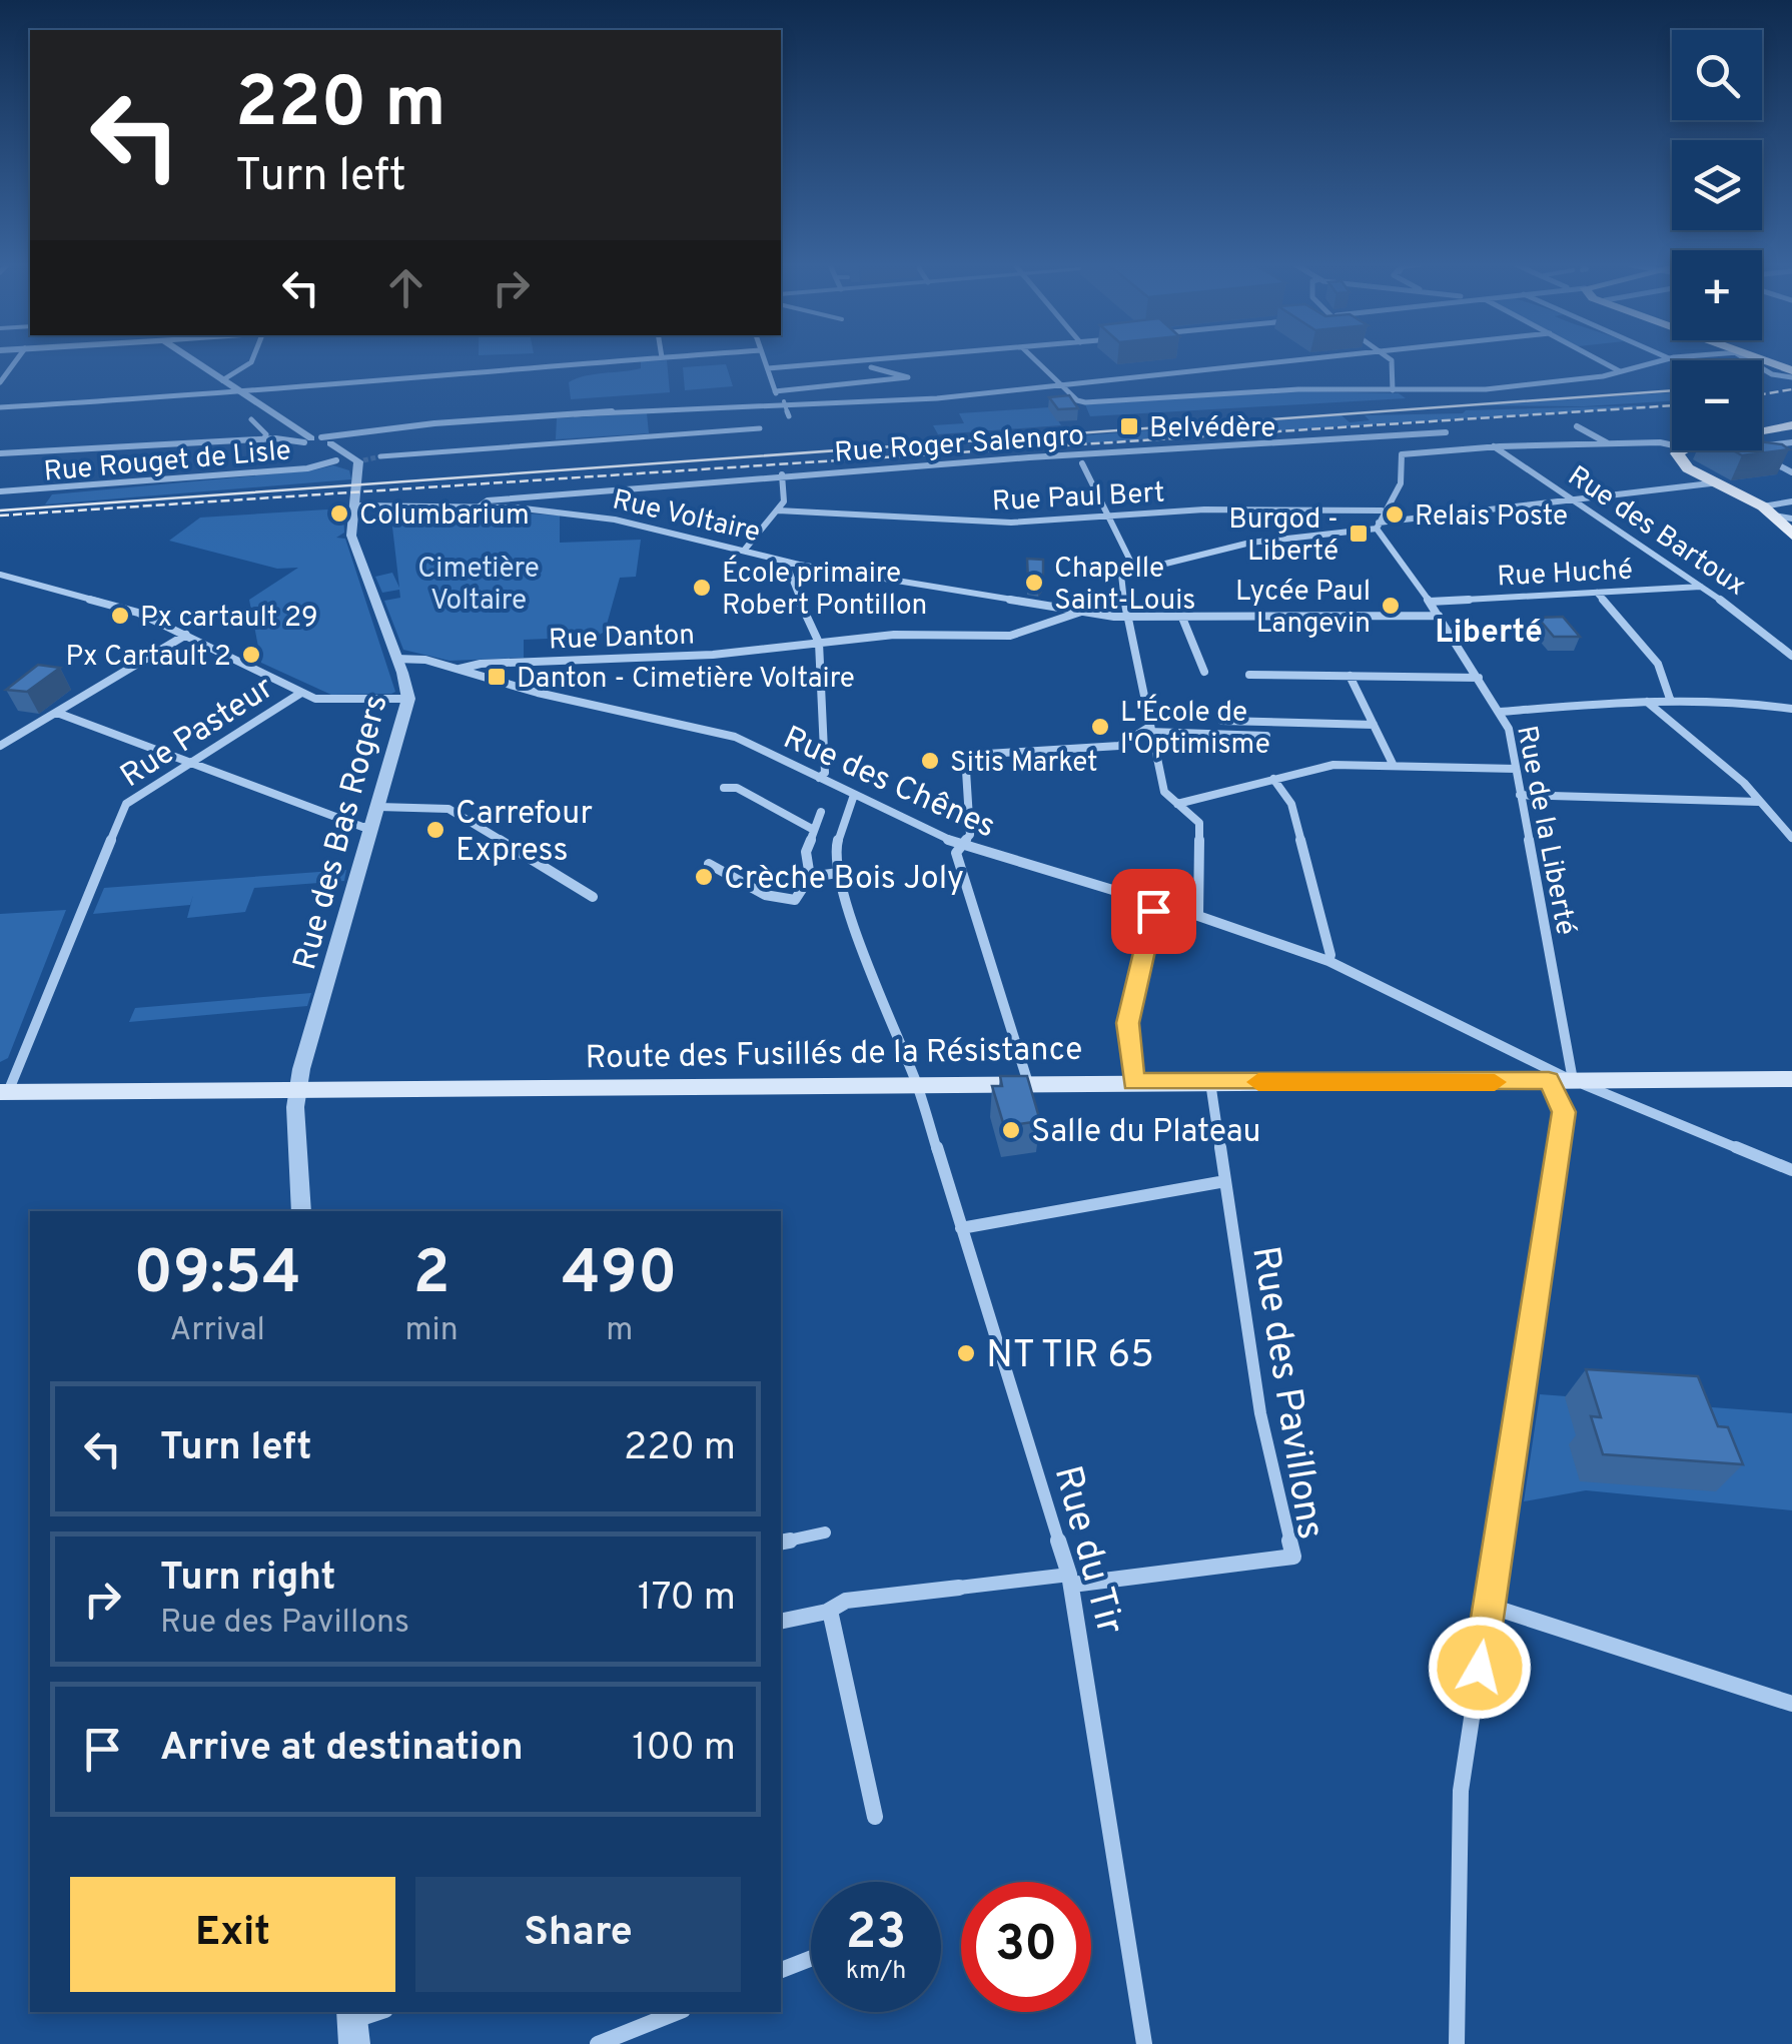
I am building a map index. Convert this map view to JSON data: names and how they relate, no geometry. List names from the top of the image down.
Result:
{
  "streets": {
    "main road": ["Route des Fusillés de la Résistance"],
    "street": [
      "Rue Roger Salengro",
      "Rue Rouget de Lisle",
      "Rue Paul Bert",
      "Rue Voltaire",
      "Rue des Bartoux",
      "Rue Huché",
      "Rue Danton",
      "Rue Pasteur",
      "Rue des Chênes",
      "Rue de la Liberté",
      "Rue des Bas Rogers",
      "Rue des Pavillons",
      "Rue du Tir"
    ]
  },
  "crossings": [
    ["Rue Roger Salengro", "Rue Voltaire"],
    ["Rue Voltaire", "Rue Danton"],
    ["Rue Voltaire", "Rue de la Liberté"],
    ["Rue Voltaire", "Rue des Bas Rogers"],
    ["Rue des Bartoux", "Rue Huché"],
    ["Rue Huché", "Rue de la Liberté"],
    ["Rue Danton", "Rue des Chênes"],
    ["Rue Pasteur", "Route des Fusillés de la Résistance"],
    ["Rue des Chênes", "Rue de la Liberté"],
    ["Rue des Chênes", "Rue des Bas Rogers"],
    ["Rue des Chênes", "Route des Fusillés de la Résistance"],
    ["Rue de la Liberté", "Route des Fusillés de la Résistance"],
    ["Rue des Bas Rogers", "Route des Fusillés de la Résistance"],
    ["Route des Fusillés de la Résistance", "Rue des Pavillons"],
    ["Route des Fusillés de la Résistance", "Rue du Tir"],
    ["Rue des Pavillons", "Rue du Tir"]
  ],
  "districts": ["Liberté"],
  "parks": ["Cimetière Voltaire"],
  "places": {
    "transit": ["Belvédère", "Burgod - Liberté", "Danton - Cimetière Voltaire"],
    "other": [
      "Columbarium",
      "Relais Poste",
      "Chapelle Saint-Louis",
      "École primaire Robert Pontillon",
      "Lycée Paul Langevin",
      "Px cartault 29",
      "Px Cartault 2",
      "L'École de l'Optimisme",
      "Sitis Market",
      "Carrefour Express",
      "Crèche Bois Joly",
      "Salle du Plateau",
      "NT TIR 65"
    ]
  },
  "page": {
    "map_buttons": ["+", "−"],
    "turn": ["220 m", "Turn left"],
    "eta": [
      "09:54",
      "Arrival",
      "2",
      "min",
      "490",
      "m"
    ],
    "list": [
      {
        "name": "Turn left",
        "value": "220 m"
      },
      {
        "name": "Turn right",
        "note": "Rue des Pavillons",
        "value": "170 m"
      },
      {
        "name": "Arrive at destination",
        "value": "100 m"
      }
    ],
    "buttons": ["Exit", "Share"],
    "speed": "23 km/h",
    "limit": "30"
  }
}
